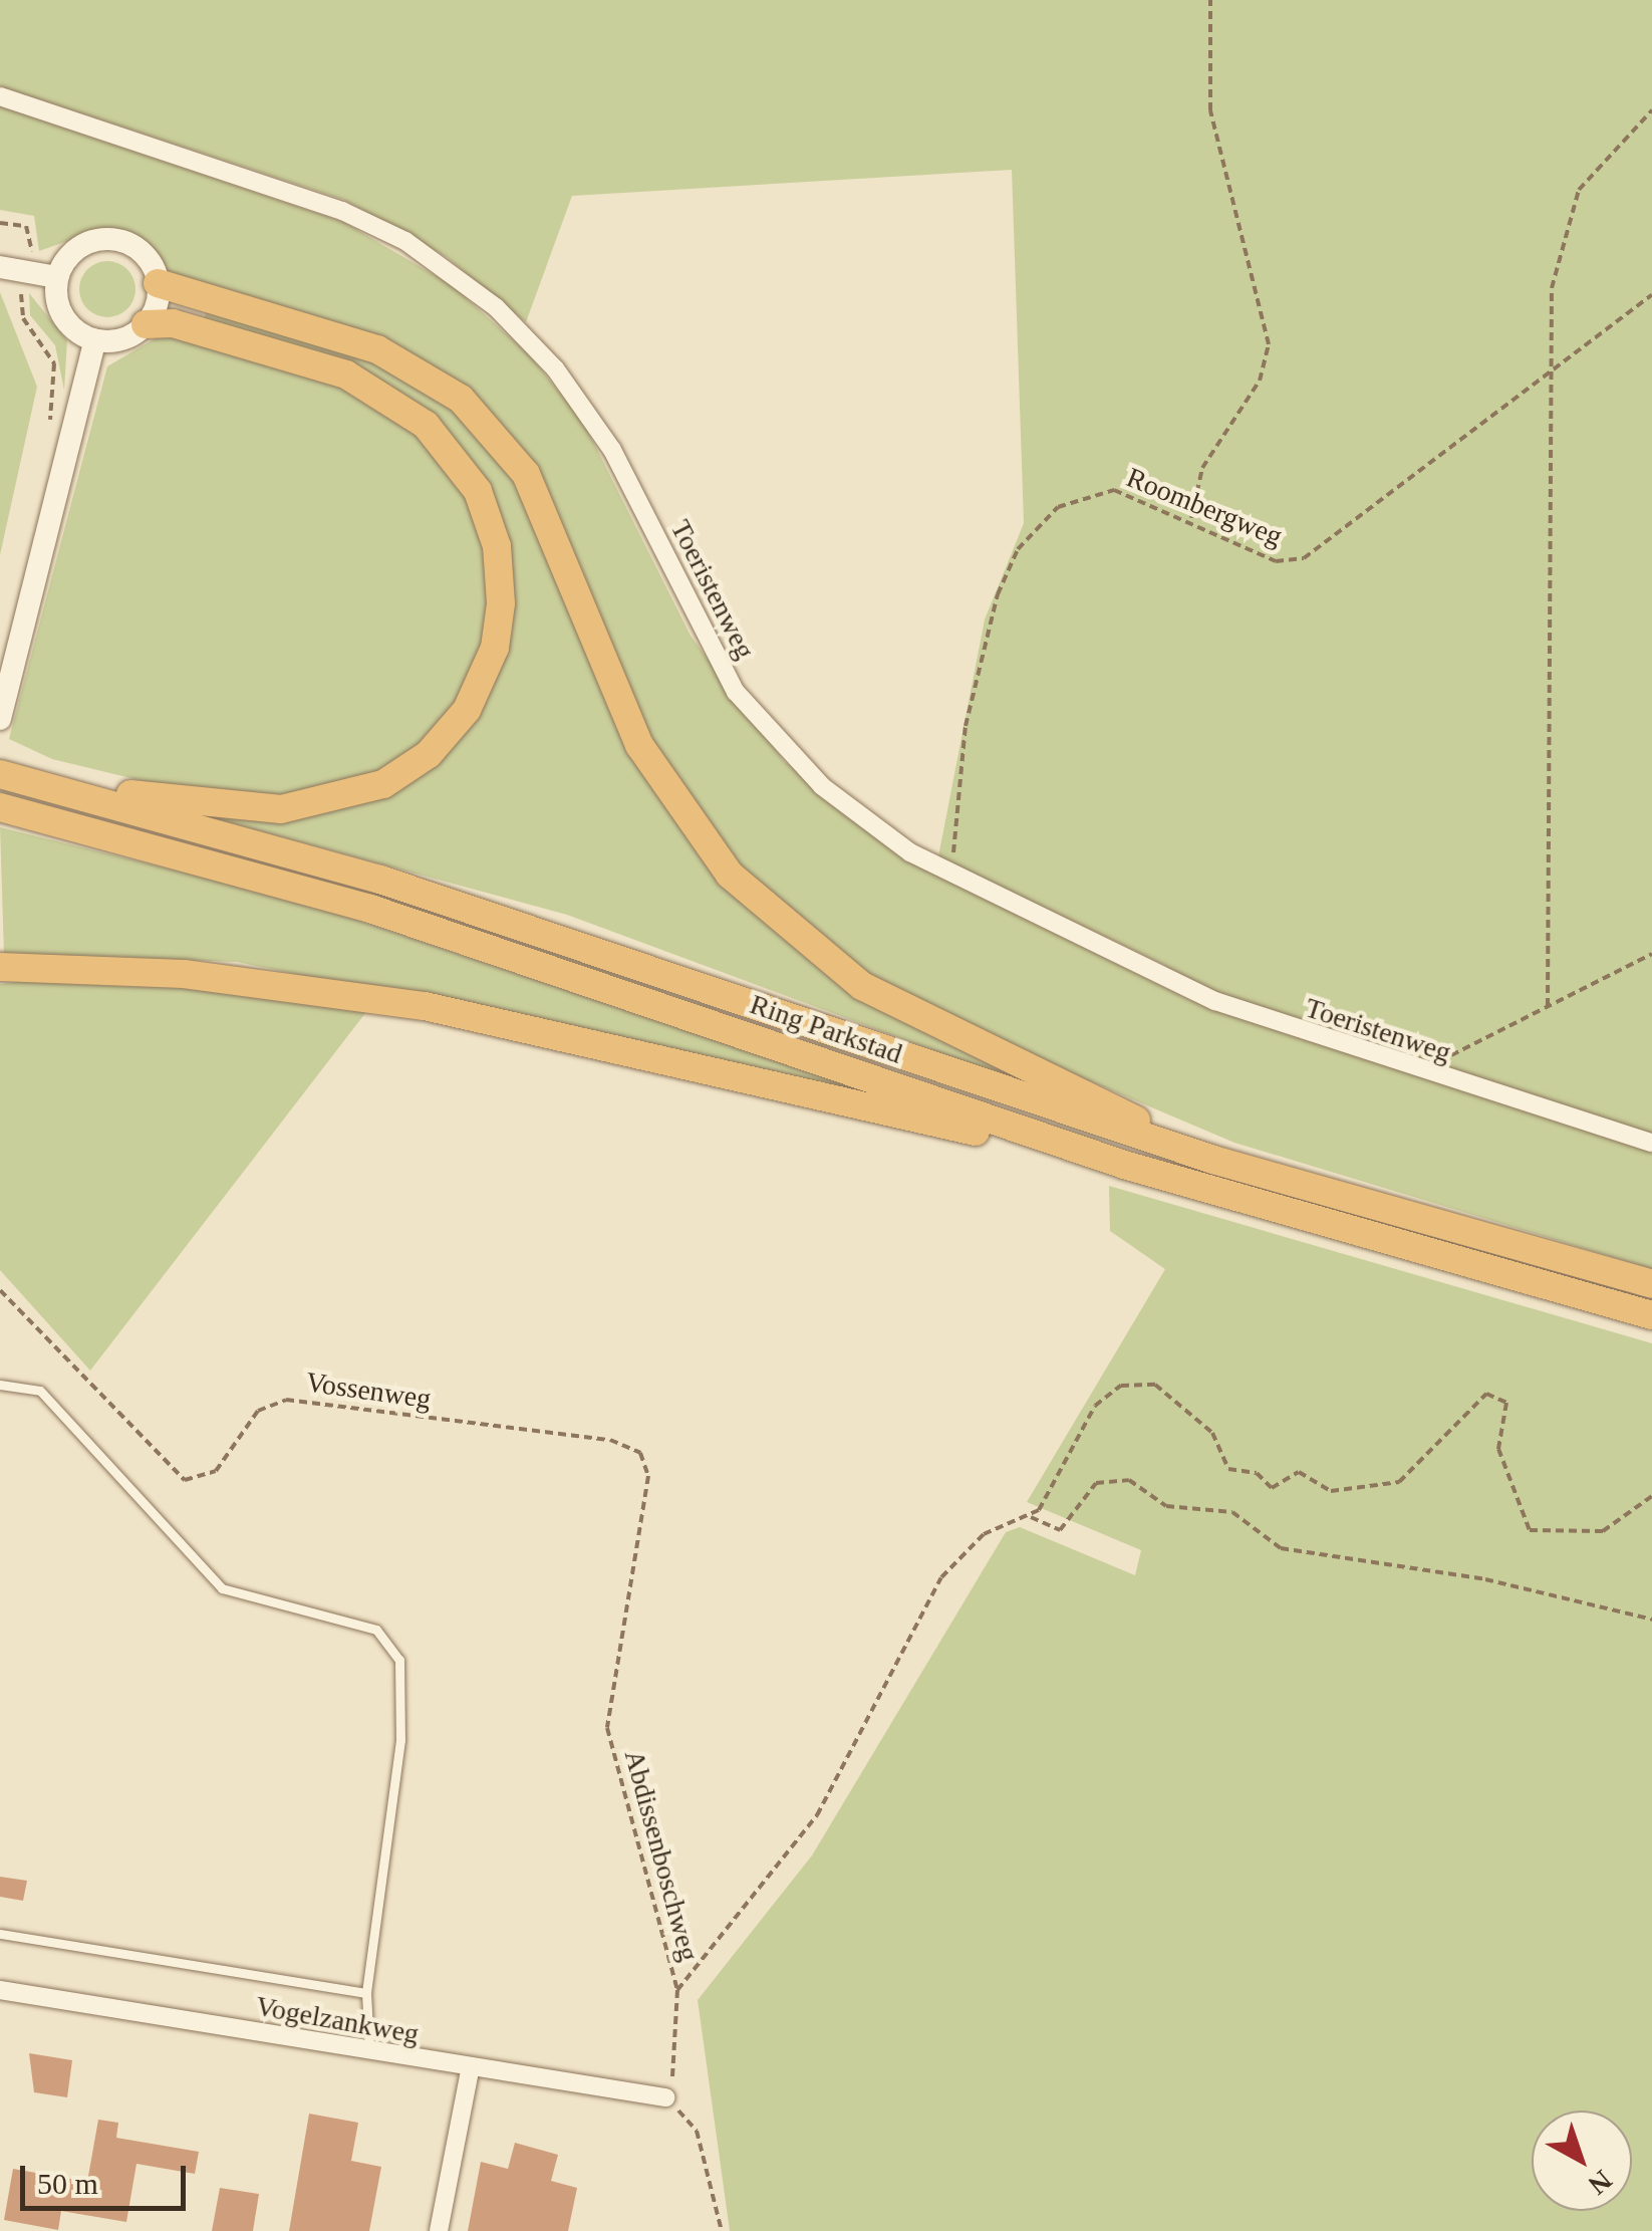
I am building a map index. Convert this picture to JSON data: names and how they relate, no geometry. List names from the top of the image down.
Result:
{
  "streets": {
    "highway": ["Ring Parkstad"],
    "street": ["Toeristenweg", "Vogelzankweg"],
    "path": ["Roombergweg", "Vossenweg", "Abdissenboschweg"]
  },
  "crossings": [
    ["Roombergweg", "Toeristenweg"],
    ["Vossenweg", "Abdissenboschweg"],
    ["Abdissenboschweg", "Vogelzankweg"]
  ],
  "scale_bar": "50 m",
  "north": "bottom right"
}
